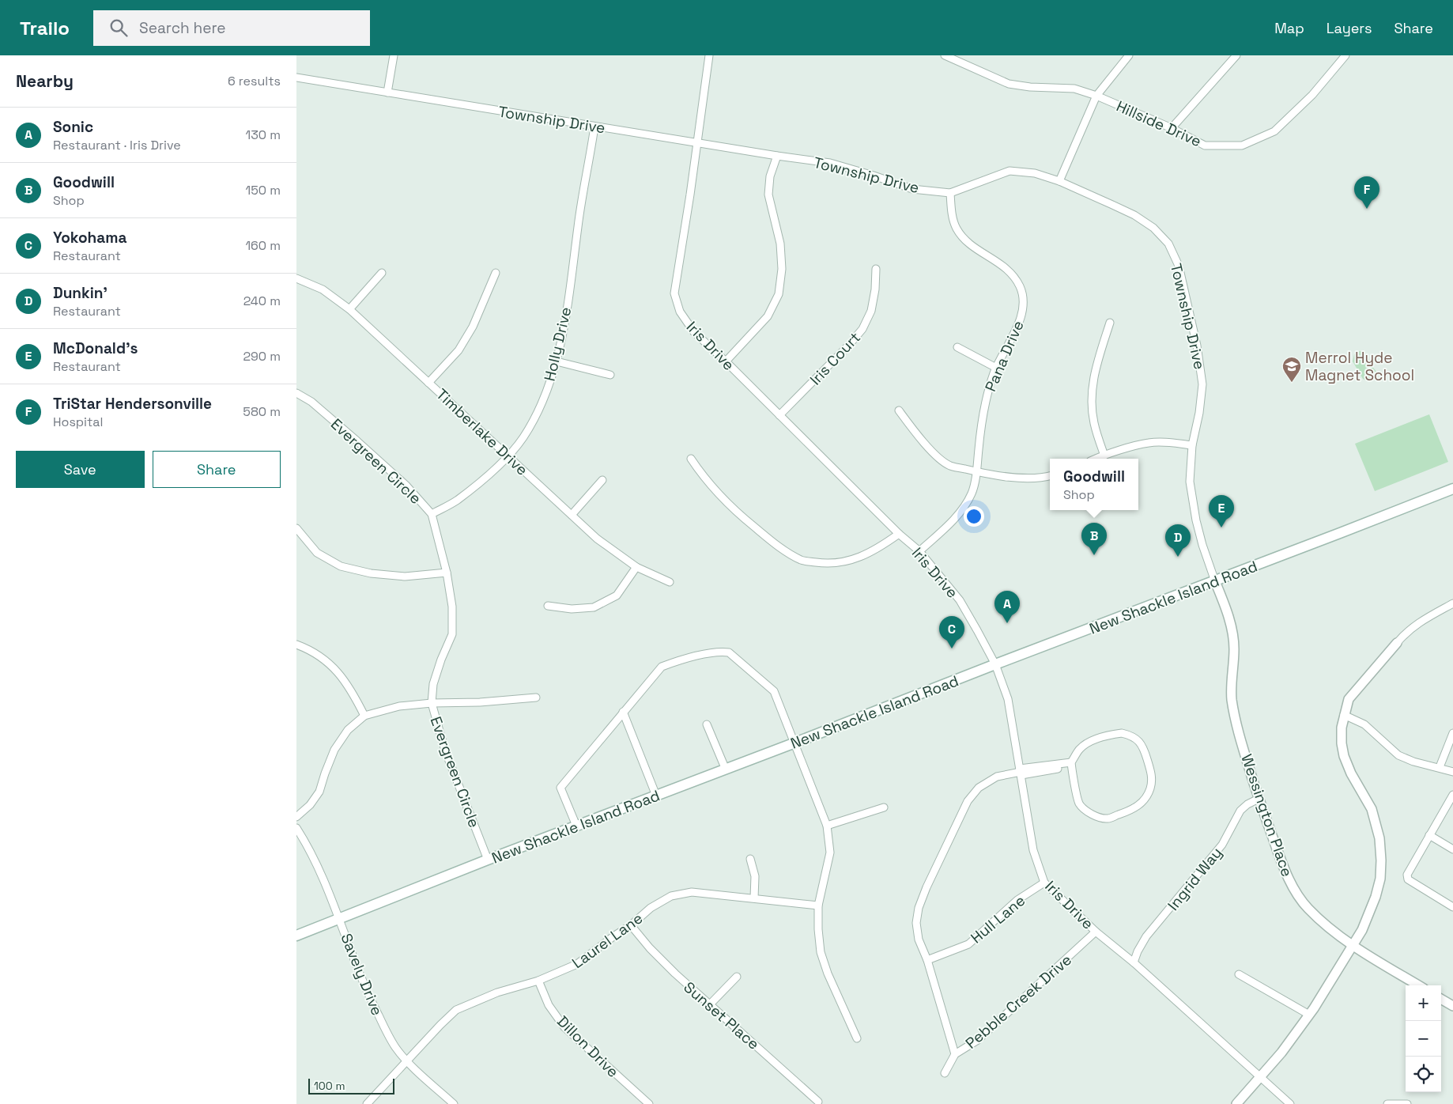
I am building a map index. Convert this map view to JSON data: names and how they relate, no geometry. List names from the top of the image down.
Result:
{
  "streets": {
    "main road": ["New Shackle Island Road"],
    "street": [
      "Township Drive",
      "Hillside Drive",
      "Holly Drive",
      "Iris Drive",
      "Pana Drive",
      "Iris Court",
      "Timberlake Drive",
      "Evergreen Circle",
      "Wessington Place",
      "Ingrid Way",
      "Hull Lane",
      "Laurel Lane",
      "Savely Drive",
      "Pebble Creek Drive",
      "Sunset Place",
      "Dillon Drive"
    ]
  },
  "crossings": [
    ["Township Drive", "Holly Drive"],
    ["Township Drive", "Iris Drive"],
    ["Township Drive", "Pana Drive"],
    ["Township Drive", "New Shackle Island Road"],
    ["Township Drive", "Wessington Place"],
    ["Holly Drive", "Timberlake Drive"],
    ["Holly Drive", "Evergreen Circle"],
    ["Iris Drive", "Pana Drive"],
    ["Iris Drive", "Iris Court"],
    ["Iris Drive", "New Shackle Island Road"],
    ["Iris Drive", "Ingrid Way"],
    ["Iris Drive", "Hull Lane"],
    ["Iris Drive", "Pebble Creek Drive"],
    ["Evergreen Circle", "New Shackle Island Road"],
    ["New Shackle Island Road", "Wessington Place"],
    ["New Shackle Island Road", "Savely Drive"],
    ["Wessington Place", "Ingrid Way"],
    ["Laurel Lane", "Savely Drive"],
    ["Laurel Lane", "Sunset Place"],
    ["Laurel Lane", "Dillon Drive"]
  ],
  "places": {
    "school or university": ["Merrol Hyde Magnet School"]
  },
  "scale_bar": "100 m",
  "page": {
    "header": "Trailo",
    "search": "Search here",
    "nav": ["Map", "Layers", "Share"],
    "heading": ["Nearby", "6 results"],
    "list": [
      {
        "mark": "A",
        "name": "Sonic",
        "note": "Restaurant · Iris Drive",
        "value": "130 m"
      },
      {
        "mark": "B",
        "name": "Goodwill",
        "note": "Shop",
        "value": "150 m"
      },
      {
        "mark": "C",
        "name": "Yokohama",
        "note": "Restaurant",
        "value": "160 m"
      },
      {
        "mark": "D",
        "name": "Dunkin'",
        "note": "Restaurant",
        "value": "240 m"
      },
      {
        "mark": "E",
        "name": "McDonald's",
        "note": "Restaurant",
        "value": "290 m"
      },
      {
        "mark": "F",
        "name": "TriStar Hendersonville",
        "note": "Hospital",
        "value": "580 m"
      }
    ],
    "pins": [
      "F",
      "E",
      "B",
      "D",
      "A",
      "C"
    ],
    "buttons": ["Save", "Share"],
    "popup": ["Goodwill", "Shop"],
    "map_buttons": ["+", "−"],
    "scale": "100 m"
  }
}
